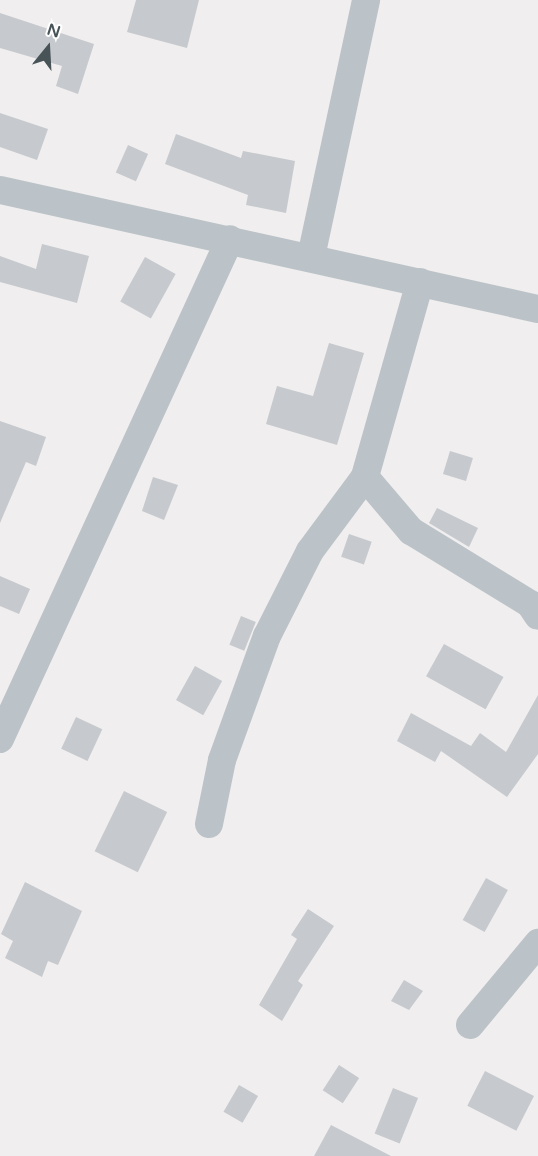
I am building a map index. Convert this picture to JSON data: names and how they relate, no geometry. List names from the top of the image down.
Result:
{
  "north": "top"
}
